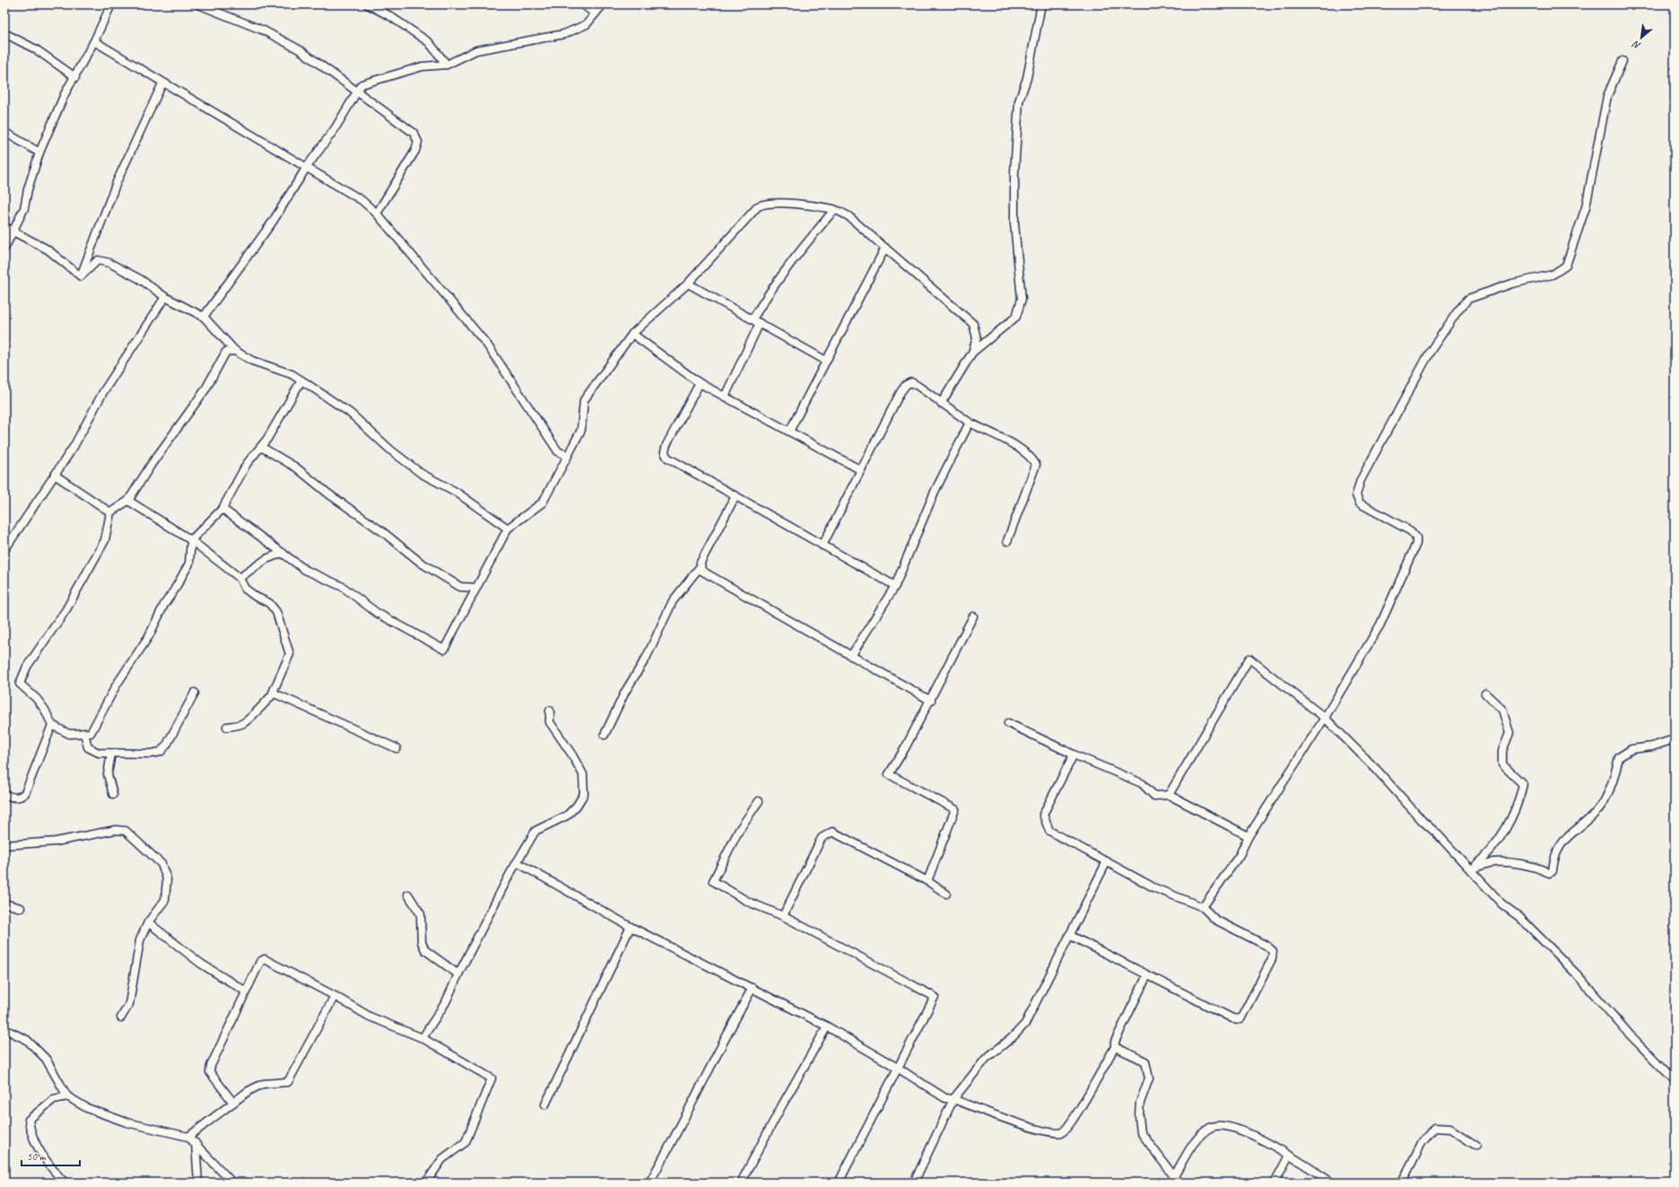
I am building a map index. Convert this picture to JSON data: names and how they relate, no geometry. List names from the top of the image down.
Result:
{
  "scale_bar": "50 m",
  "north": "bottom left"
}
